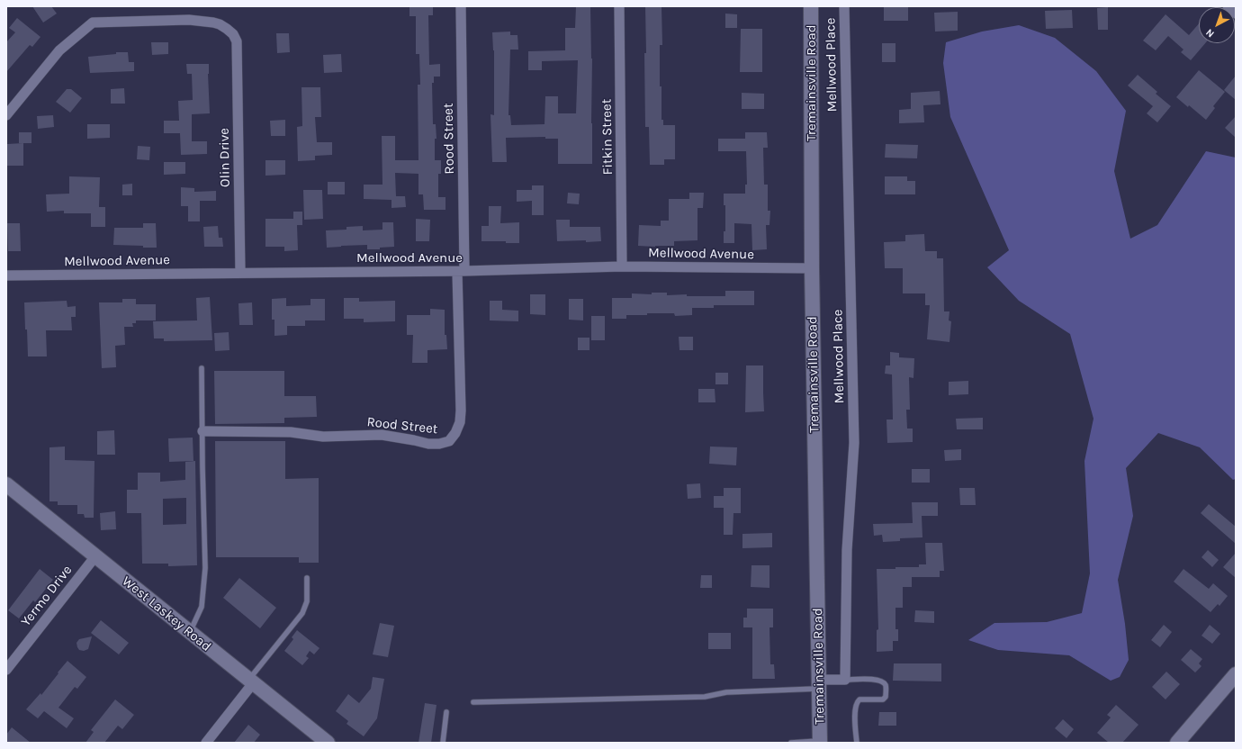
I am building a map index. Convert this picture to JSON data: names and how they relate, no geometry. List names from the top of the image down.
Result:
{
  "streets": {
    "street": [
      "Mellwood Place",
      "Tremainsville Road",
      "Fitkin Street",
      "Rood Street",
      "Olin Drive",
      "Mellwood Avenue",
      "Yermo Drive",
      "West Laskey Road"
    ]
  },
  "crossings": [
    ["Tremainsville Road", "Mellwood Avenue"],
    ["Fitkin Street", "Mellwood Avenue"],
    ["Rood Street", "Mellwood Avenue"],
    ["Olin Drive", "Mellwood Avenue"],
    ["Yermo Drive", "West Laskey Road"]
  ],
  "north": "bottom left"
}
